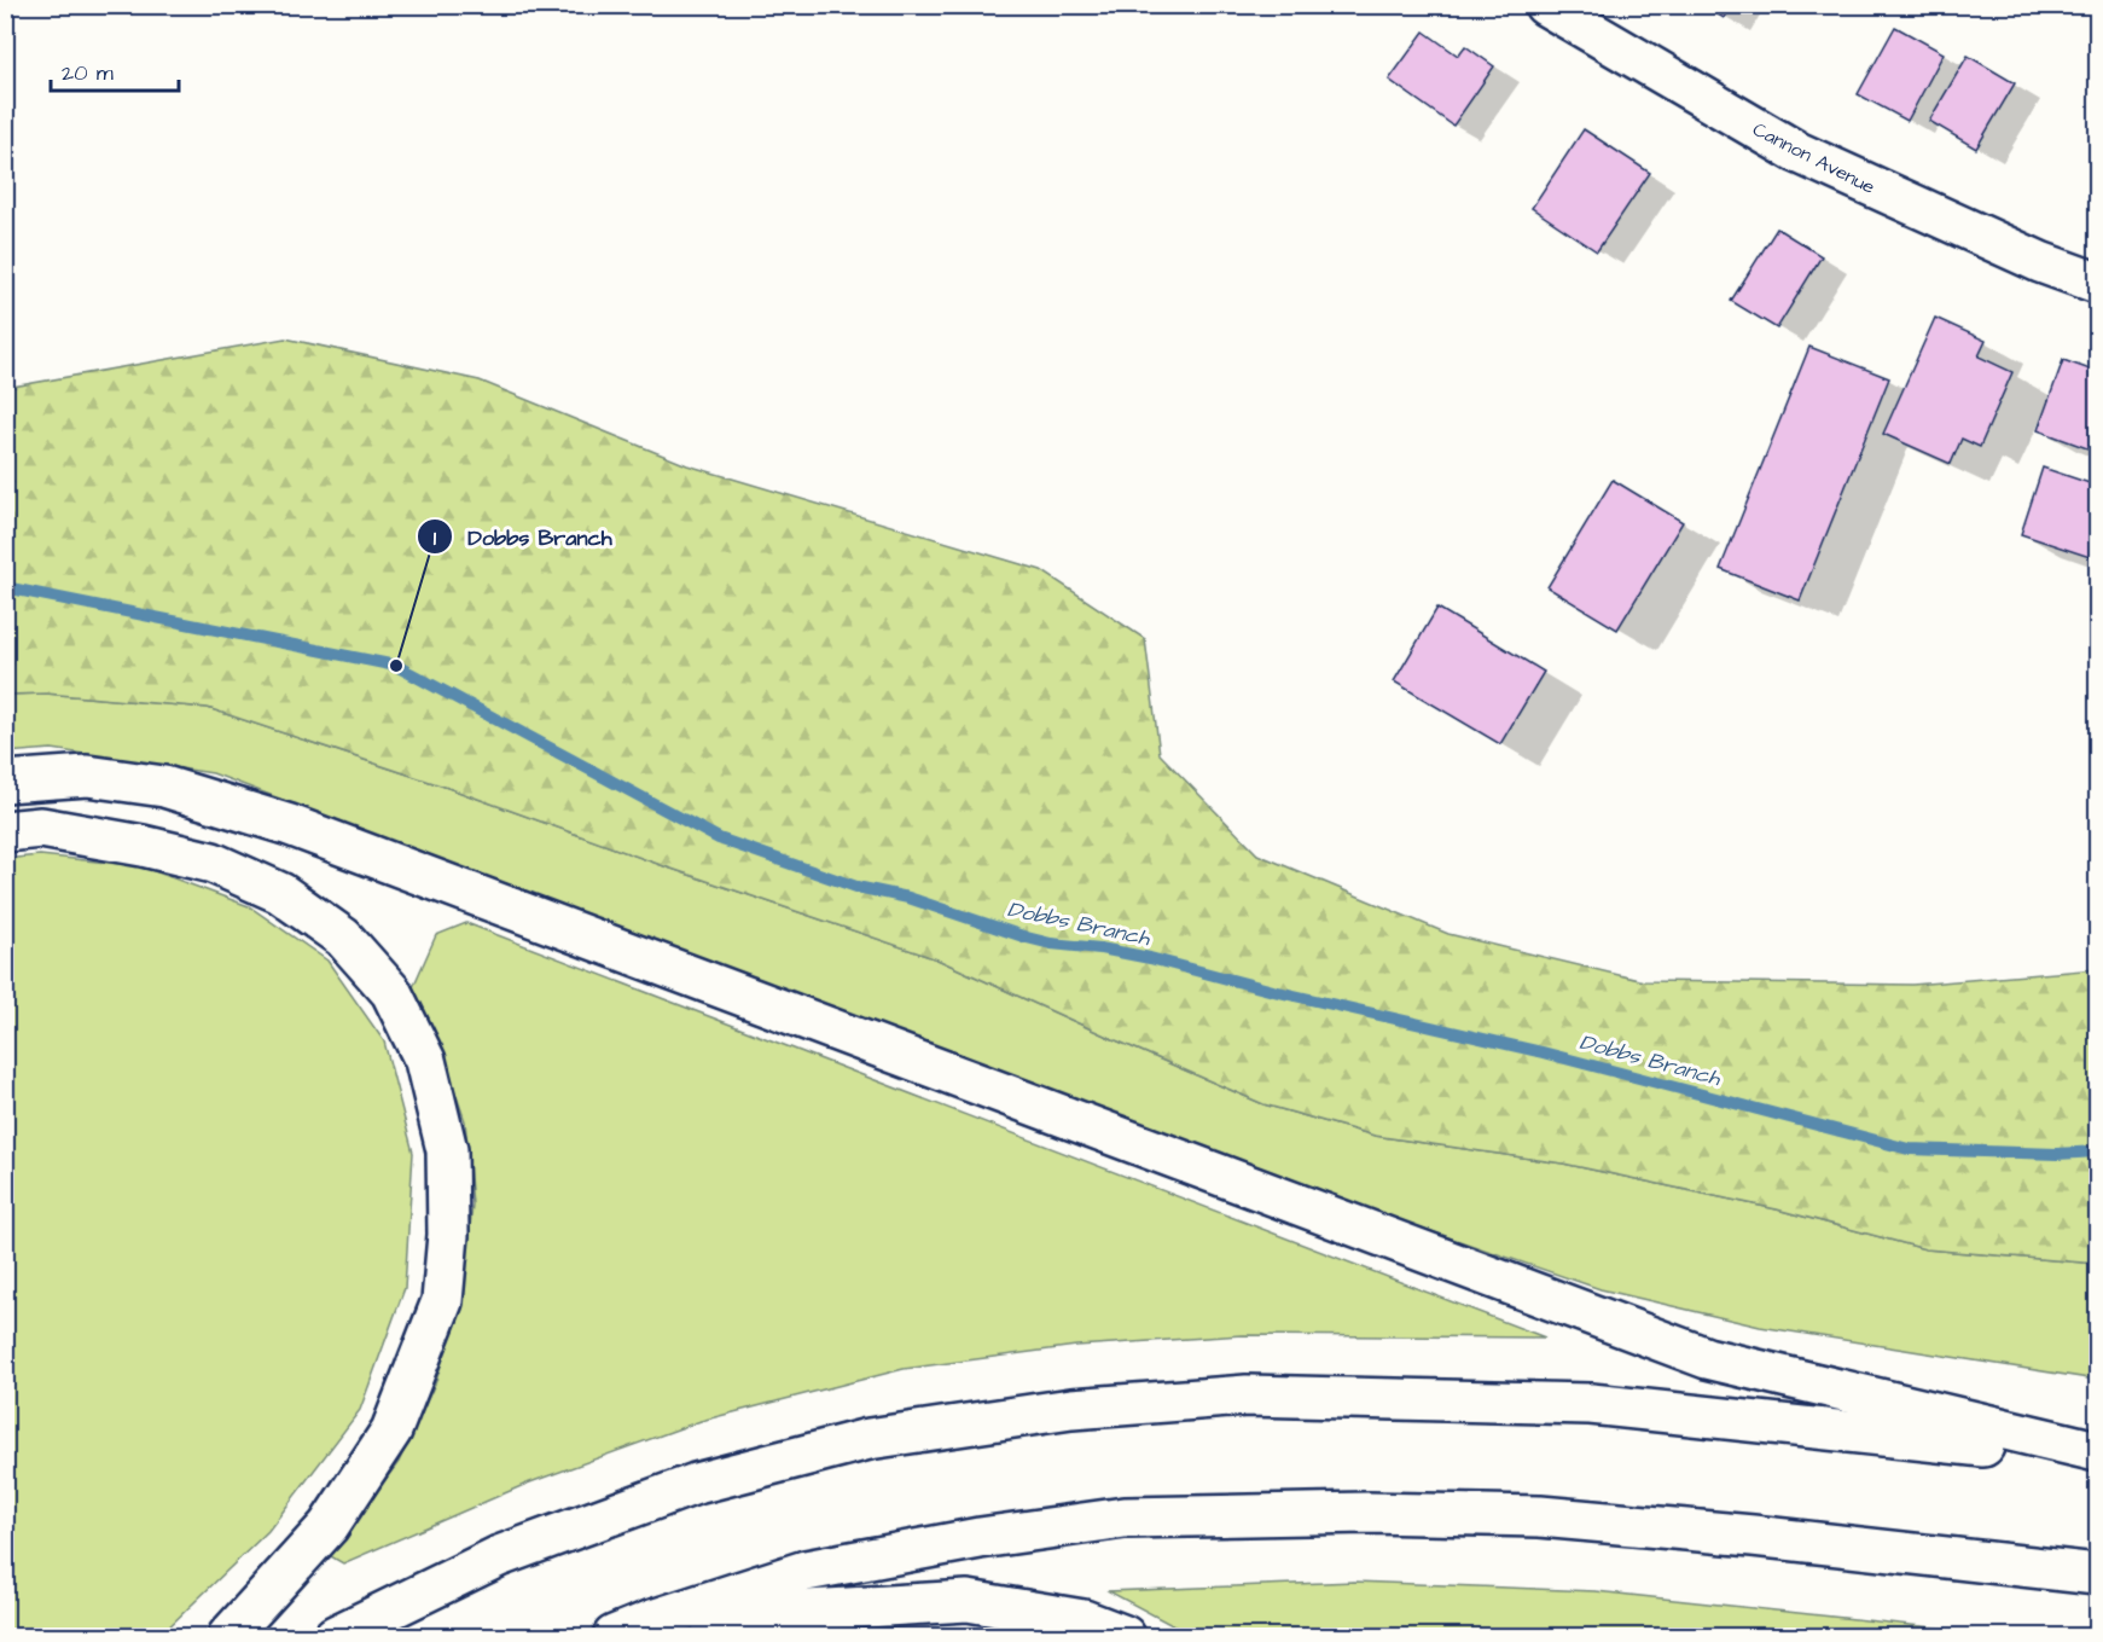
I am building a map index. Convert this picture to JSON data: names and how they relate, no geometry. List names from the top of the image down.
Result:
{
  "streets": {
    "main road": ["Cannon Avenue"]
  },
  "water": ["Dobbs Branch"],
  "places": ["Dobbs Branch"],
  "scale_bar": "20 m"
}
